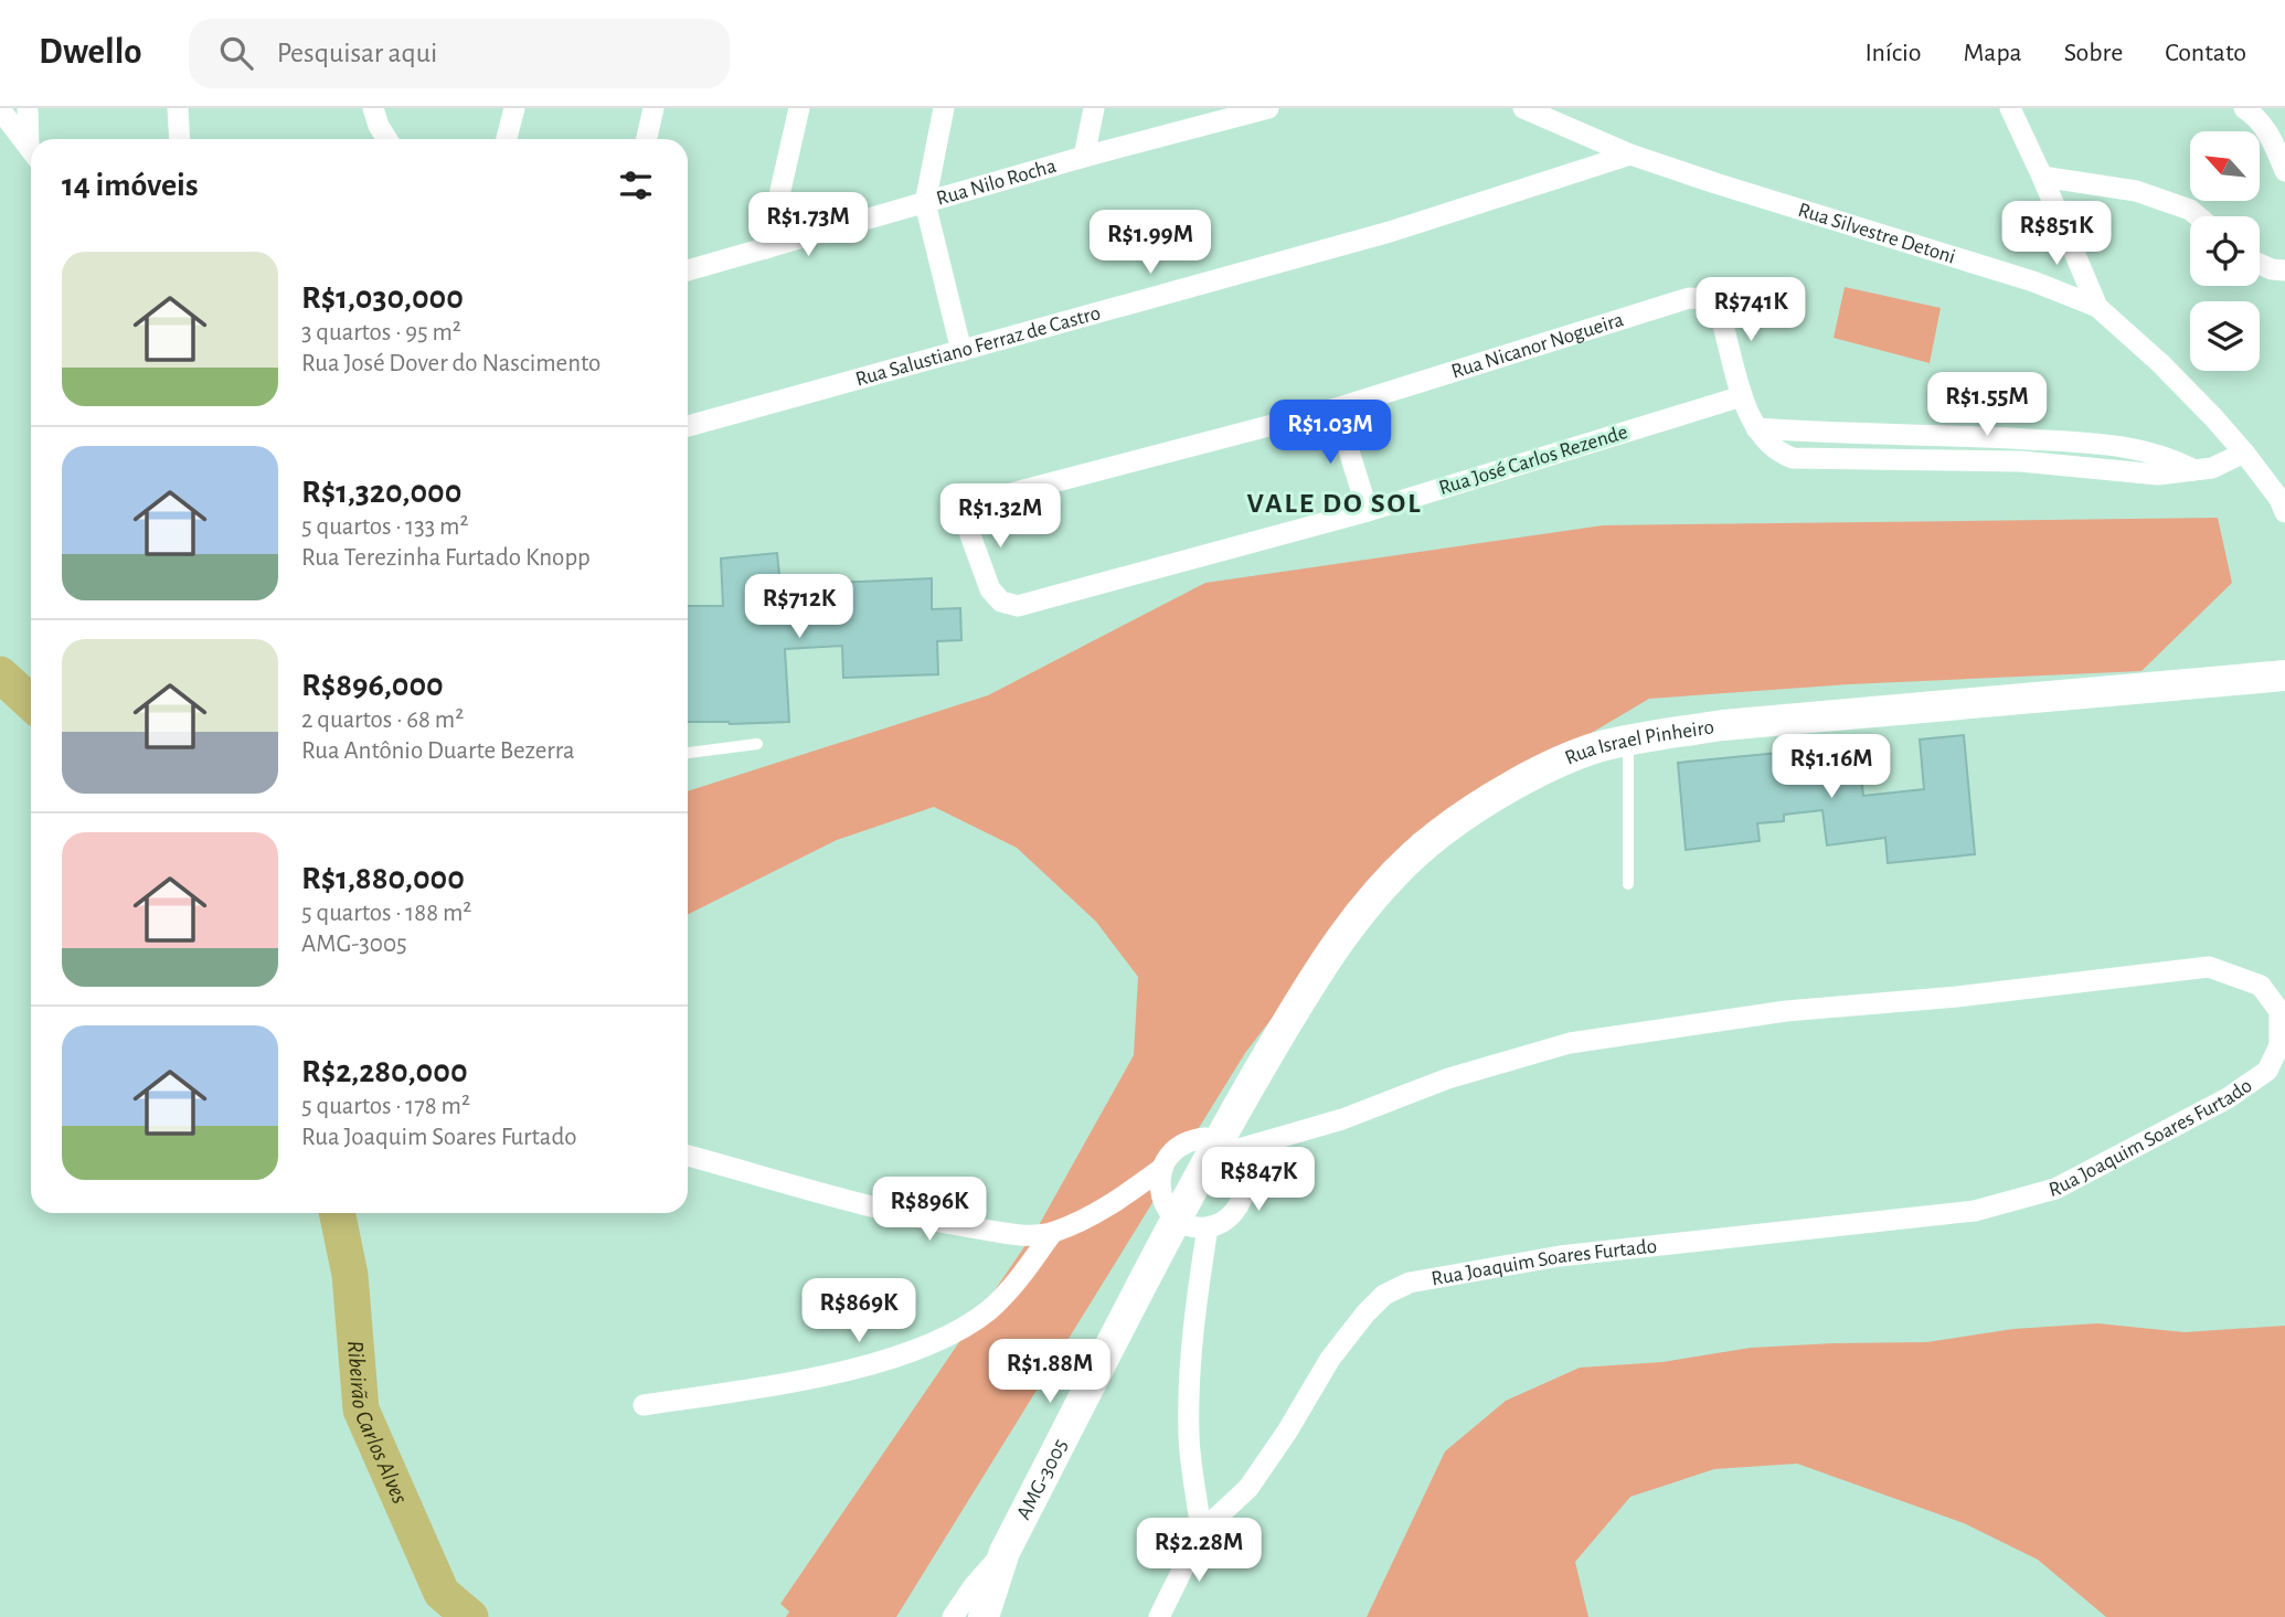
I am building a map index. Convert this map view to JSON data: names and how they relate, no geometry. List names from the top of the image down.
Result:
{
  "streets": {
    "main road": ["Rua Israel Pinheiro", "AMG-3005"],
    "street": [
      "Rua Nilo Rocha",
      "Rua Silvestre Detoni",
      "Rua Nicanor Nogueira",
      "Rua Salustiano Ferraz de Castro",
      "Rua José Carlos Rezende",
      "Rua Joaquim Soares Furtado"
    ]
  },
  "crossings": [
    ["Rua Silvestre Detoni", "Rua Salustiano Ferraz de Castro"],
    ["Rua Nicanor Nogueira", "Rua José Carlos Rezende"],
    ["Rua Israel Pinheiro", "Rua Joaquim Soares Furtado"],
    ["Rua Israel Pinheiro", "AMG-3005"],
    ["Rua Joaquim Soares Furtado", "AMG-3005"]
  ],
  "districts": ["VALE DO SOL"],
  "water": ["Ribeirão Carlos Alves"],
  "north": "top left",
  "page": {
    "header": "Dwello",
    "search": "Pesquisar aqui",
    "nav": [
      "Início",
      "Mapa",
      "Sobre",
      "Contato"
    ],
    "heading": "14 imóveis",
    "price": [
      "R$1.73M",
      "R$851K",
      "R$1.99M",
      "R$741K",
      "R$1.55M",
      "R$1.03M",
      "R$1.32M",
      "R$712K",
      "R$1.16M",
      "R$847K",
      "R$896K",
      "R$869K",
      "R$1.88M",
      "R$2.28M"
    ],
    "list": [
      {
        "name": "R$1,030,000",
        "note": "3 quartos · 95 m² · Rua José Dover do Nascimento"
      },
      {
        "name": "R$1,320,000",
        "note": "5 quartos · 133 m² · Rua Terezinha Furtado Knopp"
      },
      {
        "name": "R$896,000",
        "note": "2 quartos · 68 m² · Rua Antônio Duarte Bezerra"
      },
      {
        "name": "R$1,880,000",
        "note": "5 quartos · 188 m² · AMG-3005"
      },
      {
        "name": "R$2,280,000",
        "note": "5 quartos · 178 m² · Rua Joaquim Soares Furtado"
      }
    ]
  }
}
